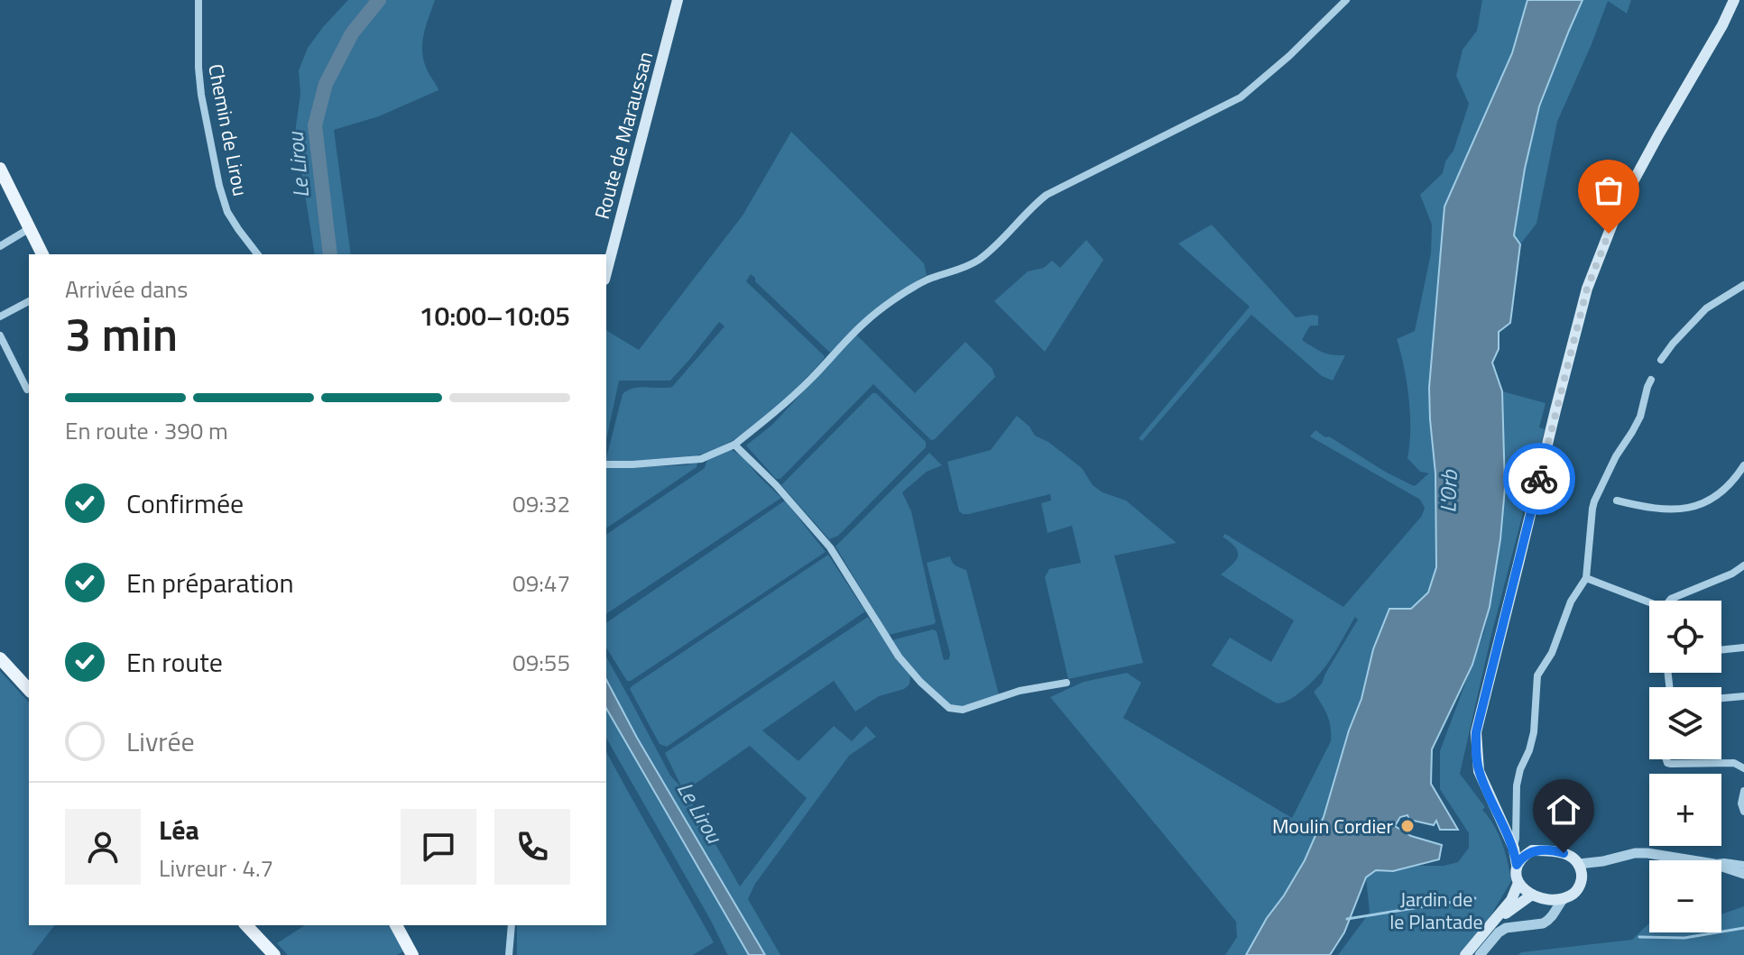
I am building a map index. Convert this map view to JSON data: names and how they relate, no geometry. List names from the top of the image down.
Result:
{
  "streets": {
    "main road": ["Route de Maraussan"],
    "street": ["Chemin de Lirou"]
  },
  "water": ["Le Lirou", "L'Orb"],
  "parks": ["Jardin de le Plantade"],
  "places": ["Moulin Cordier"],
  "page": {
    "heading": ["3 min", "Arrivée dans", "10:00–10:05"],
    "panel": ["Léa", "Livreur · 4.7"],
    "bar": "En route · 390 m",
    "list": [
      ["Confirmée", "09:32"],
      ["En préparation", "09:47"],
      ["En route", "09:55"],
      "Livrée"
    ],
    "map_buttons": ["+", "−"]
  }
}
